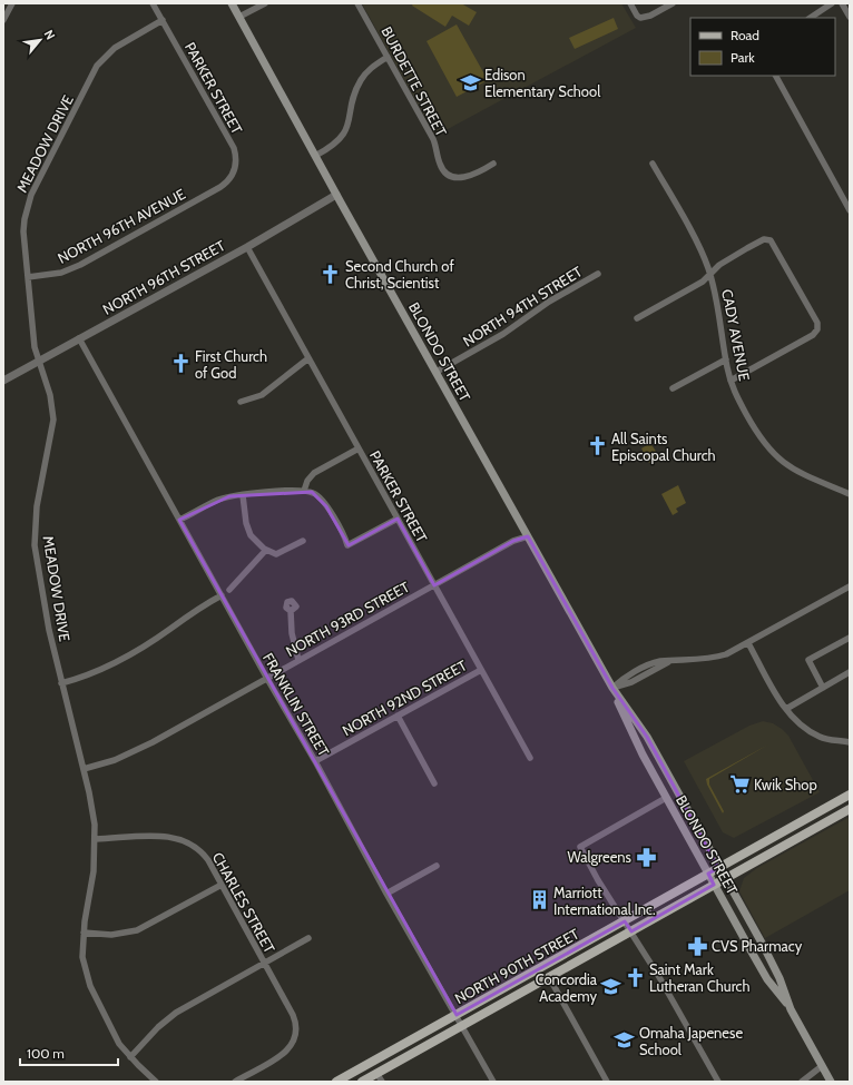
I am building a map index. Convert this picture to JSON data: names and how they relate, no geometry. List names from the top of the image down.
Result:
{
  "streets": {
    "main road": ["BLONDO STREET", "NORTH 90TH STREET"],
    "street": [
      "BURDETTE STREET",
      "PARKER STREET",
      "MEADOW DRIVE",
      "NORTH 96TH AVENUE",
      "NORTH 96TH STREET",
      "NORTH 94TH STREET",
      "CADY AVENUE",
      "NORTH 93RD STREET",
      "NORTH 92ND STREET",
      "FRANKLIN STREET",
      "CHARLES STREET"
    ]
  },
  "crossings": [
    ["PARKER STREET", "MEADOW DRIVE"],
    ["PARKER STREET", "NORTH 96TH AVENUE"],
    ["PARKER STREET", "NORTH 96TH STREET"],
    ["PARKER STREET", "NORTH 93RD STREET"],
    ["PARKER STREET", "NORTH 92ND STREET"],
    ["MEADOW DRIVE", "NORTH 96TH AVENUE"],
    ["MEADOW DRIVE", "NORTH 96TH STREET"],
    ["MEADOW DRIVE", "NORTH 93RD STREET"],
    ["MEADOW DRIVE", "CHARLES STREET"],
    ["NORTH 96TH STREET", "BLONDO STREET"],
    ["NORTH 96TH STREET", "FRANKLIN STREET"],
    ["NORTH 94TH STREET", "BLONDO STREET"],
    ["BLONDO STREET", "NORTH 93RD STREET"],
    ["BLONDO STREET", "NORTH 90TH STREET"],
    ["NORTH 93RD STREET", "FRANKLIN STREET"],
    ["NORTH 92ND STREET", "FRANKLIN STREET"],
    ["FRANKLIN STREET", "NORTH 90TH STREET"]
  ],
  "places": {
    "school or university": ["Edison Elementary School", "Concordia Academy", "Omaha Japenese School"],
    "church": [
      "Second Church of Christ, Scientist",
      "First Church of God",
      "All Saints Episcopal Church",
      "Saint Mark Lutheran Church"
    ],
    "supermarket": ["Kwik Shop"],
    "pharmacy": ["Walgreens", "CVS Pharmacy"],
    "building": ["Marriott International Inc."]
  },
  "legend": ["Road", "Park"],
  "scale_bar": "100 m",
  "north": "top right"
}
